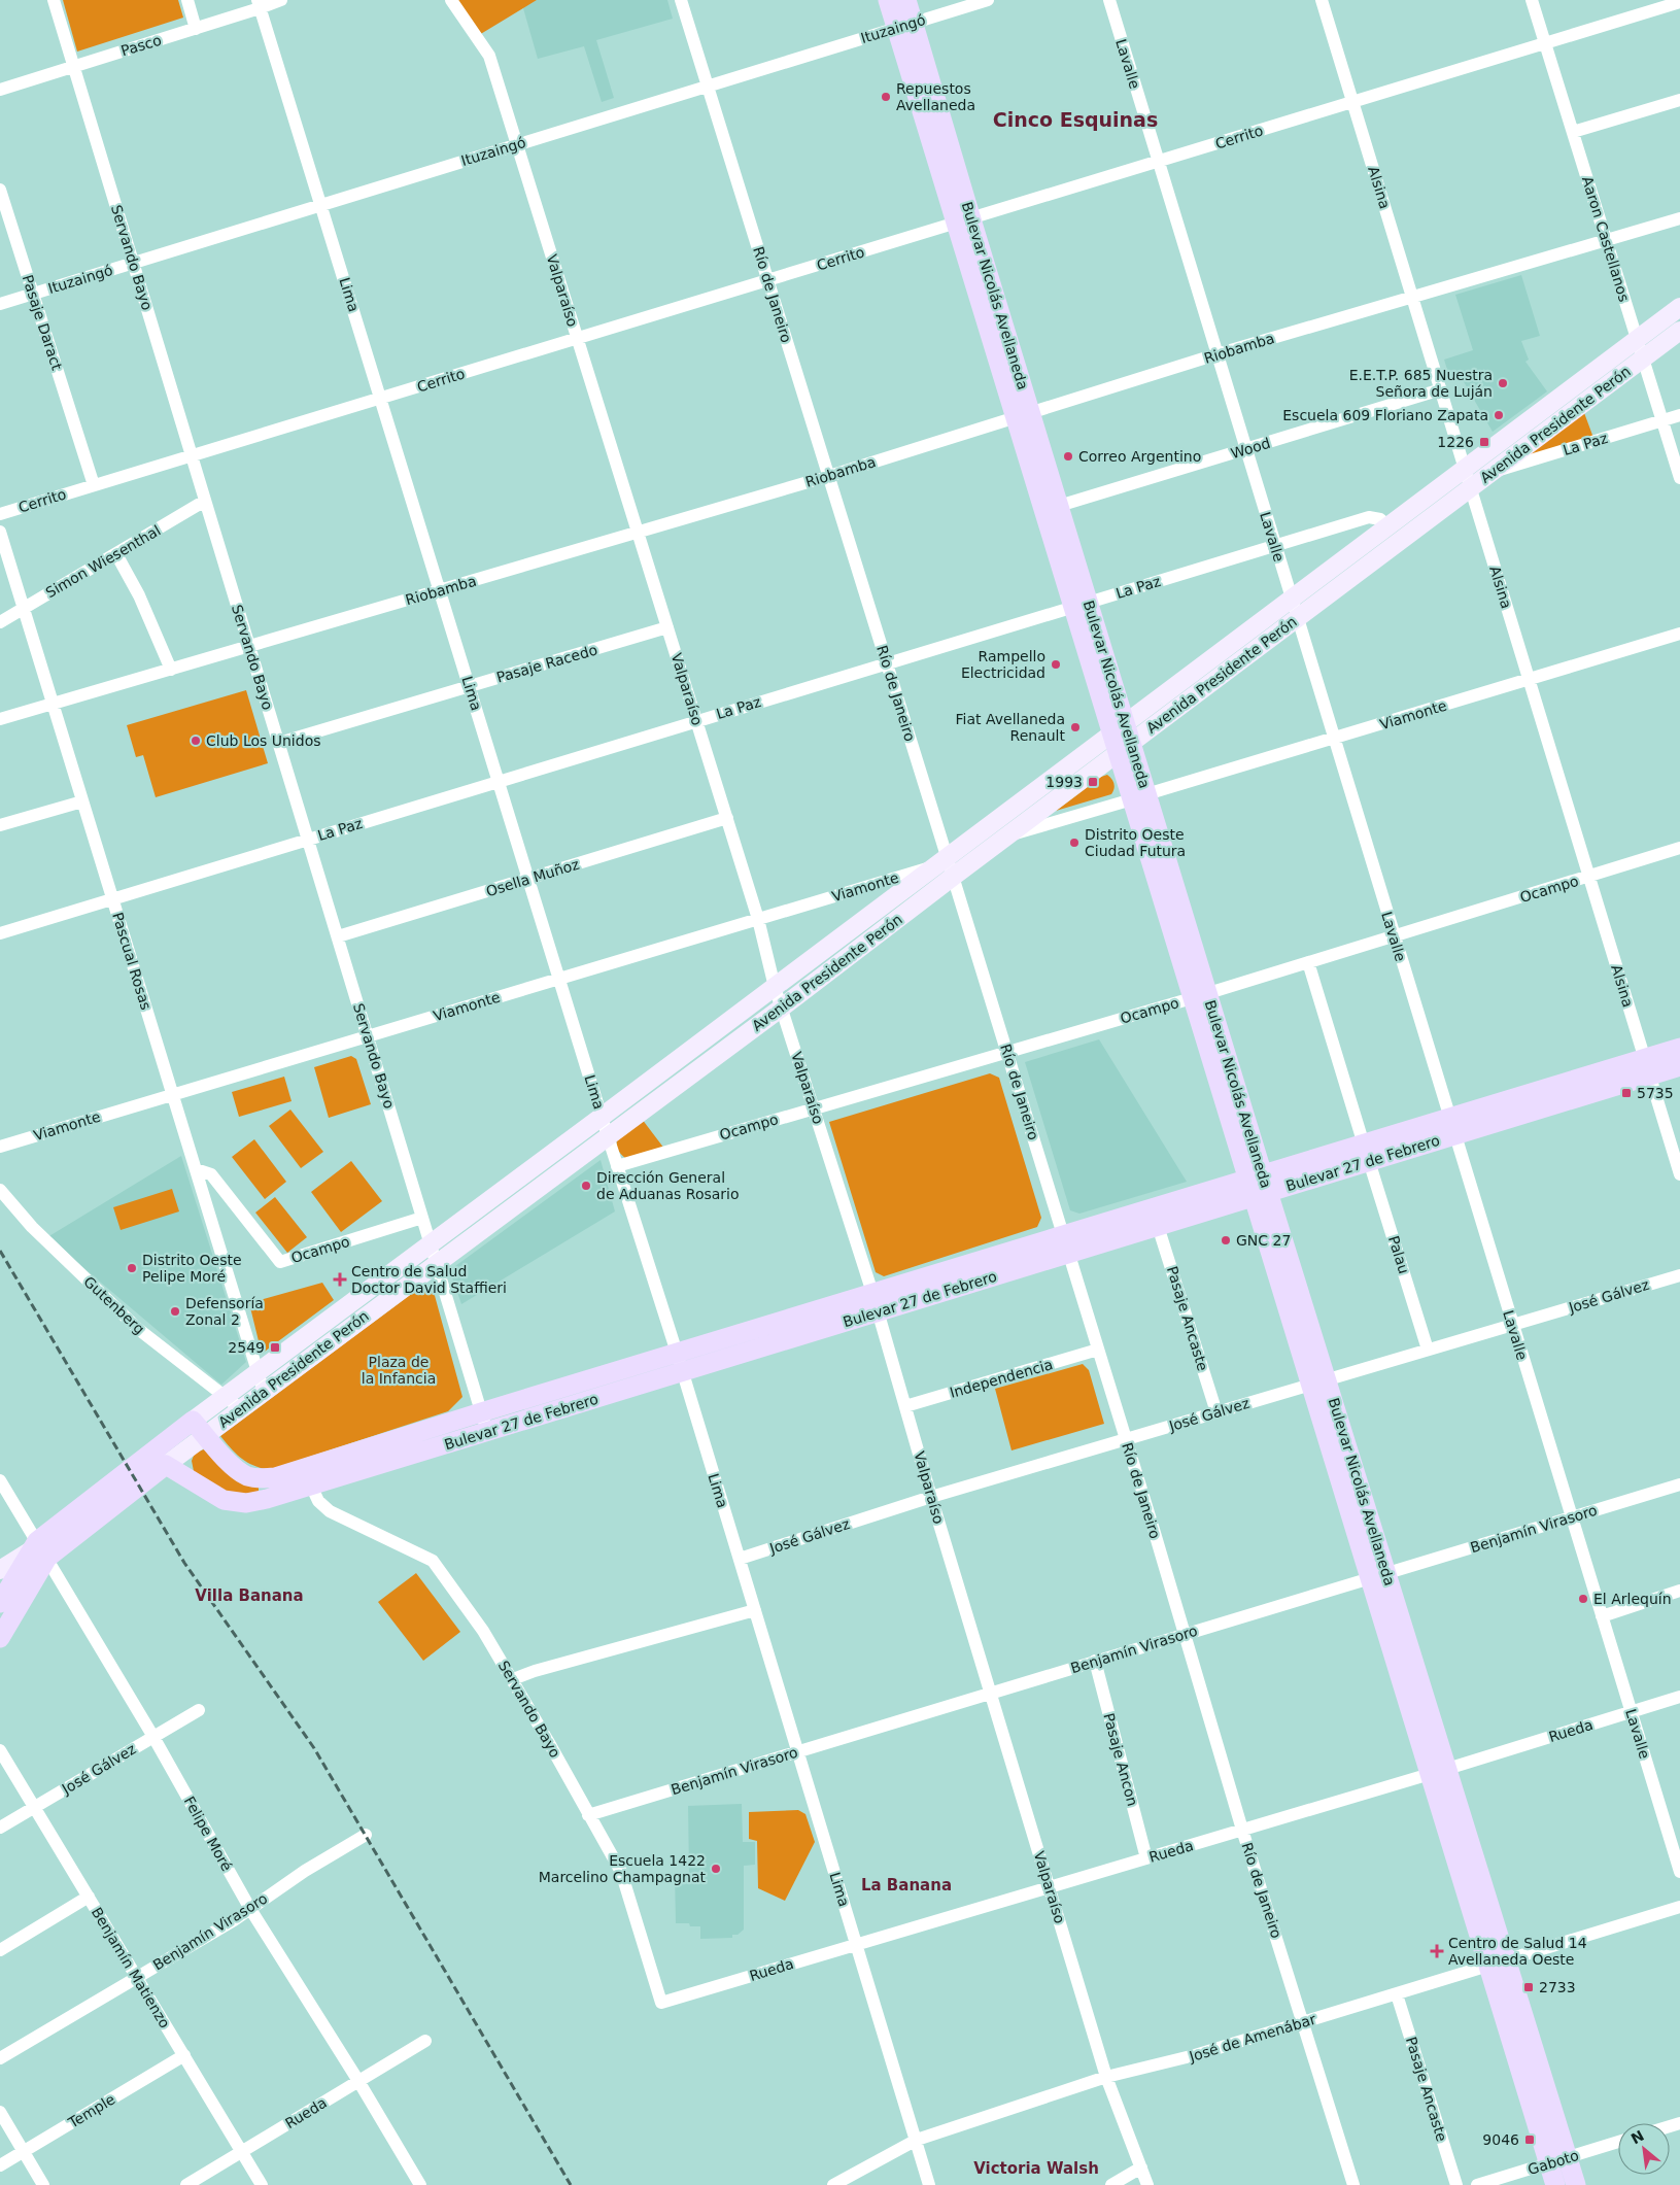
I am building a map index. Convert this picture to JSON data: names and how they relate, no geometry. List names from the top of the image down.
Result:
{
  "streets": {
    "main road": ["Bulevar Nicolás Avellaneda", "Avenida Presidente Perón", "Bulevar 27 de Febrero"],
    "street": [
      "Ituzaingó",
      "Pasco",
      "Lavalle",
      "Cerrito",
      "Alsina",
      "Aaron Castellanos",
      "Servando Bayo",
      "Valparaíso",
      "Lima",
      "Río de Janeiro",
      "Pasaje Daract",
      "Riobamba",
      "La Paz",
      "Wood",
      "Simon Wiesenthal",
      "Pasaje Racedo",
      "Viamonte",
      "Osella Muñoz",
      "Ocampo",
      "Pascual Rosas",
      "Palau",
      "José Gálvez",
      "Gutenberg",
      "Pasaje Ancaste",
      "Independencia",
      "Benjamín Virasoro",
      "Rueda",
      "Pasaje Ancon",
      "Felipe Moré",
      "Benjamín Matienzo",
      "José de Amenábar",
      "Temple",
      "Gaboto"
    ]
  },
  "crossings": [
    ["Ituzaingó", "Servando Bayo"],
    ["Ituzaingó", "Valparaíso"],
    ["Ituzaingó", "Lima"],
    ["Ituzaingó", "Río de Janeiro"],
    ["Ituzaingó", "Bulevar Nicolás Avellaneda"],
    ["Ituzaingó", "Pasaje Daract"],
    ["Pasco", "Servando Bayo"],
    ["Pasco", "Lima"],
    ["Lavalle", "Cerrito"],
    ["Lavalle", "Riobamba"],
    ["Lavalle", "Avenida Presidente Perón"],
    ["Lavalle", "La Paz"],
    ["Lavalle", "Wood"],
    ["Lavalle", "Viamonte"],
    ["Lavalle", "Ocampo"],
    ["Lavalle", "Bulevar 27 de Febrero"],
    ["Lavalle", "José Gálvez"],
    ["Lavalle", "Benjamín Virasoro"],
    ["Lavalle", "Rueda"],
    ["Cerrito", "Alsina"],
    ["Cerrito", "Aaron Castellanos"],
    ["Cerrito", "Servando Bayo"],
    ["Cerrito", "Valparaíso"],
    ["Cerrito", "Lima"],
    ["Cerrito", "Río de Janeiro"],
    ["Cerrito", "Bulevar Nicolás Avellaneda"],
    ["Cerrito", "Pasaje Daract"],
    ["Alsina", "Riobamba"],
    ["Alsina", "Avenida Presidente Perón"],
    ["Alsina", "Wood"],
    ["Alsina", "Viamonte"],
    ["Alsina", "Ocampo"],
    ["Alsina", "Bulevar 27 de Febrero"],
    ["Aaron Castellanos", "Riobamba"],
    ["Aaron Castellanos", "Avenida Presidente Perón"],
    ["Aaron Castellanos", "La Paz"],
    ["Servando Bayo", "Riobamba"],
    ["Servando Bayo", "Avenida Presidente Perón"],
    ["Servando Bayo", "La Paz"],
    ["Servando Bayo", "Simon Wiesenthal"],
    ["Servando Bayo", "Pasaje Racedo"],
    ["Servando Bayo", "Viamonte"],
    ["Servando Bayo", "Osella Muñoz"],
    ["Servando Bayo", "Ocampo"],
    ["Servando Bayo", "Bulevar 27 de Febrero"],
    ["Servando Bayo", "Benjamín Virasoro"],
    ["Servando Bayo", "Rueda"],
    ["Valparaíso", "Riobamba"],
    ["Valparaíso", "Avenida Presidente Perón"],
    ["Valparaíso", "La Paz"],
    ["Valparaíso", "Pasaje Racedo"],
    ["Valparaíso", "Viamonte"],
    ["Valparaíso", "Osella Muñoz"],
    ["Valparaíso", "Ocampo"],
    ["Valparaíso", "Bulevar 27 de Febrero"],
    ["Valparaíso", "José Gálvez"],
    ["Valparaíso", "Independencia"],
    ["Valparaíso", "Benjamín Virasoro"],
    ["Valparaíso", "Rueda"],
    ["Valparaíso", "José de Amenábar"],
    ["Lima", "Riobamba"],
    ["Lima", "Avenida Presidente Perón"],
    ["Lima", "La Paz"],
    ["Lima", "Pasaje Racedo"],
    ["Lima", "Viamonte"],
    ["Lima", "Osella Muñoz"],
    ["Lima", "Ocampo"],
    ["Lima", "Bulevar 27 de Febrero"],
    ["Lima", "José Gálvez"],
    ["Lima", "Benjamín Virasoro"],
    ["Lima", "Rueda"],
    ["Lima", "José de Amenábar"],
    ["Río de Janeiro", "Riobamba"],
    ["Río de Janeiro", "Avenida Presidente Perón"],
    ["Río de Janeiro", "La Paz"],
    ["Río de Janeiro", "Ocampo"],
    ["Río de Janeiro", "Bulevar 27 de Febrero"],
    ["Río de Janeiro", "José Gálvez"],
    ["Río de Janeiro", "Independencia"],
    ["Río de Janeiro", "Benjamín Virasoro"],
    ["Río de Janeiro", "Rueda"],
    ["Río de Janeiro", "José de Amenábar"],
    ["Bulevar Nicolás Avellaneda", "Riobamba"],
    ["Bulevar Nicolás Avellaneda", "Avenida Presidente Perón"],
    ["Bulevar Nicolás Avellaneda", "La Paz"],
    ["Bulevar Nicolás Avellaneda", "Wood"],
    ["Bulevar Nicolás Avellaneda", "Viamonte"],
    ["Bulevar Nicolás Avellaneda", "Ocampo"],
    ["Bulevar Nicolás Avellaneda", "Bulevar 27 de Febrero"],
    ["Bulevar Nicolás Avellaneda", "José Gálvez"],
    ["Bulevar Nicolás Avellaneda", "Benjamín Virasoro"],
    ["Bulevar Nicolás Avellaneda", "Rueda"],
    ["Bulevar Nicolás Avellaneda", "José de Amenábar"],
    ["Bulevar Nicolás Avellaneda", "Gaboto"],
    ["Riobamba", "Pascual Rosas"],
    ["Avenida Presidente Perón", "La Paz"],
    ["Avenida Presidente Perón", "Viamonte"],
    ["Avenida Presidente Perón", "Pascual Rosas"],
    ["Avenida Presidente Perón", "Bulevar 27 de Febrero"],
    ["Avenida Presidente Perón", "Gutenberg"],
    ["Avenida Presidente Perón", "Felipe Moré"],
    ["La Paz", "Pascual Rosas"],
    ["Simon Wiesenthal", "Pascual Rosas"],
    ["Viamonte", "Pascual Rosas"],
    ["Ocampo", "Pascual Rosas"],
    ["Ocampo", "Palau"],
    ["Bulevar 27 de Febrero", "Palau"],
    ["Bulevar 27 de Febrero", "Pasaje Ancaste"],
    ["Palau", "José Gálvez"],
    ["José Gálvez", "Pasaje Ancaste"],
    ["José Gálvez", "Felipe Moré"],
    ["José Gálvez", "Benjamín Matienzo"],
    ["Pasaje Ancaste", "José de Amenábar"],
    ["Benjamín Virasoro", "Pasaje Ancon"],
    ["Benjamín Virasoro", "Felipe Moré"],
    ["Benjamín Virasoro", "Benjamín Matienzo"],
    ["Rueda", "Pasaje Ancon"],
    ["Rueda", "Felipe Moré"],
    ["Rueda", "Benjamín Matienzo"],
    ["Benjamín Matienzo", "Temple"]
  ],
  "districts": [
    "Cinco Esquinas",
    "Villa Banana",
    "La Banana",
    "Victoria Walsh"
  ],
  "parks": ["Plaza de la Infancia"],
  "places": {
    "other": [
      "Repuestos Avellaneda",
      "E.E.T.P. 685 Nuestra Señora de Luján",
      "Escuela 609 Floriano Zapata",
      "Correo Argentino",
      "Rampello Electricidad",
      "Fiat Avellaneda Renault",
      "Club Los Unidos",
      "Distrito Oeste Ciudad Futura",
      "Dirección General de Aduanas Rosario",
      "GNC 27",
      "Distrito Oeste Pelipe Moré",
      "Defensoría Zonal 2",
      "El Arlequín",
      "Escuela 1422 Marcelino Champagnat"
    ],
    "transit": [
      "1226",
      "1993",
      "5735",
      "2549",
      "2733",
      "9046"
    ],
    "health": ["Centro de Salud Doctor David Staffieri", "Centro de Salud 14 Avellaneda Oeste"]
  },
  "north": "top left"
}
